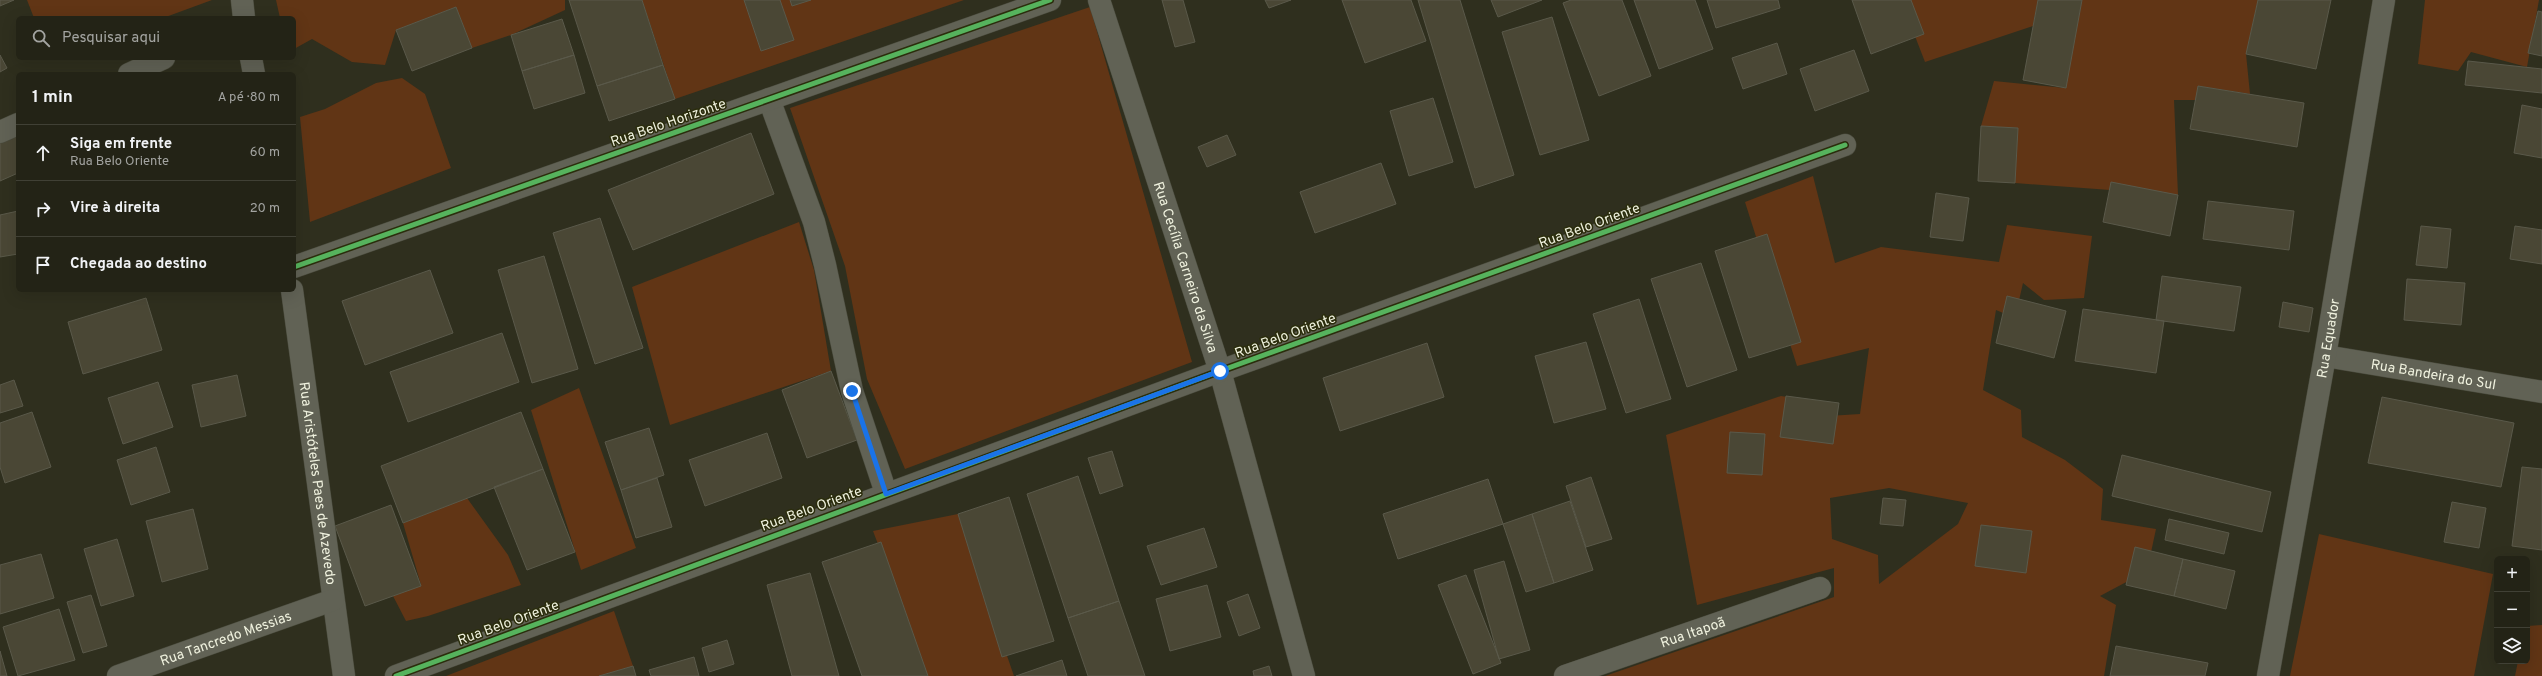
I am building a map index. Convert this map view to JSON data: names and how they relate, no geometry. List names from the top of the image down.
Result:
{
  "streets": {
    "street": [
      "Rua Belo Horizonte",
      "Rua Belo Oriente",
      "Rua Cecília Carneiro da Silva",
      "Rua Equador",
      "Rua Bandeira do Sul",
      "Rua Aristóteles Paes de Azevedo",
      "Rua Itapoã",
      "Rua Tancredo Messias"
    ]
  },
  "crossings": [
    ["Rua Belo Oriente", "Rua Cecília Carneiro da Silva"],
    ["Rua Equador", "Rua Bandeira do Sul"],
    ["Rua Aristóteles Paes de Azevedo", "Rua Tancredo Messias"]
  ],
  "page": {
    "search": "Pesquisar aqui",
    "heading": ["1 min", "A pé · 80 m"],
    "list": [
      ["Siga em frente", "Rua Belo Oriente", "60 m"],
      ["Vire à direita", "20 m"],
      "Chegada ao destino"
    ],
    "map_buttons": ["+", "−"]
  }
}
